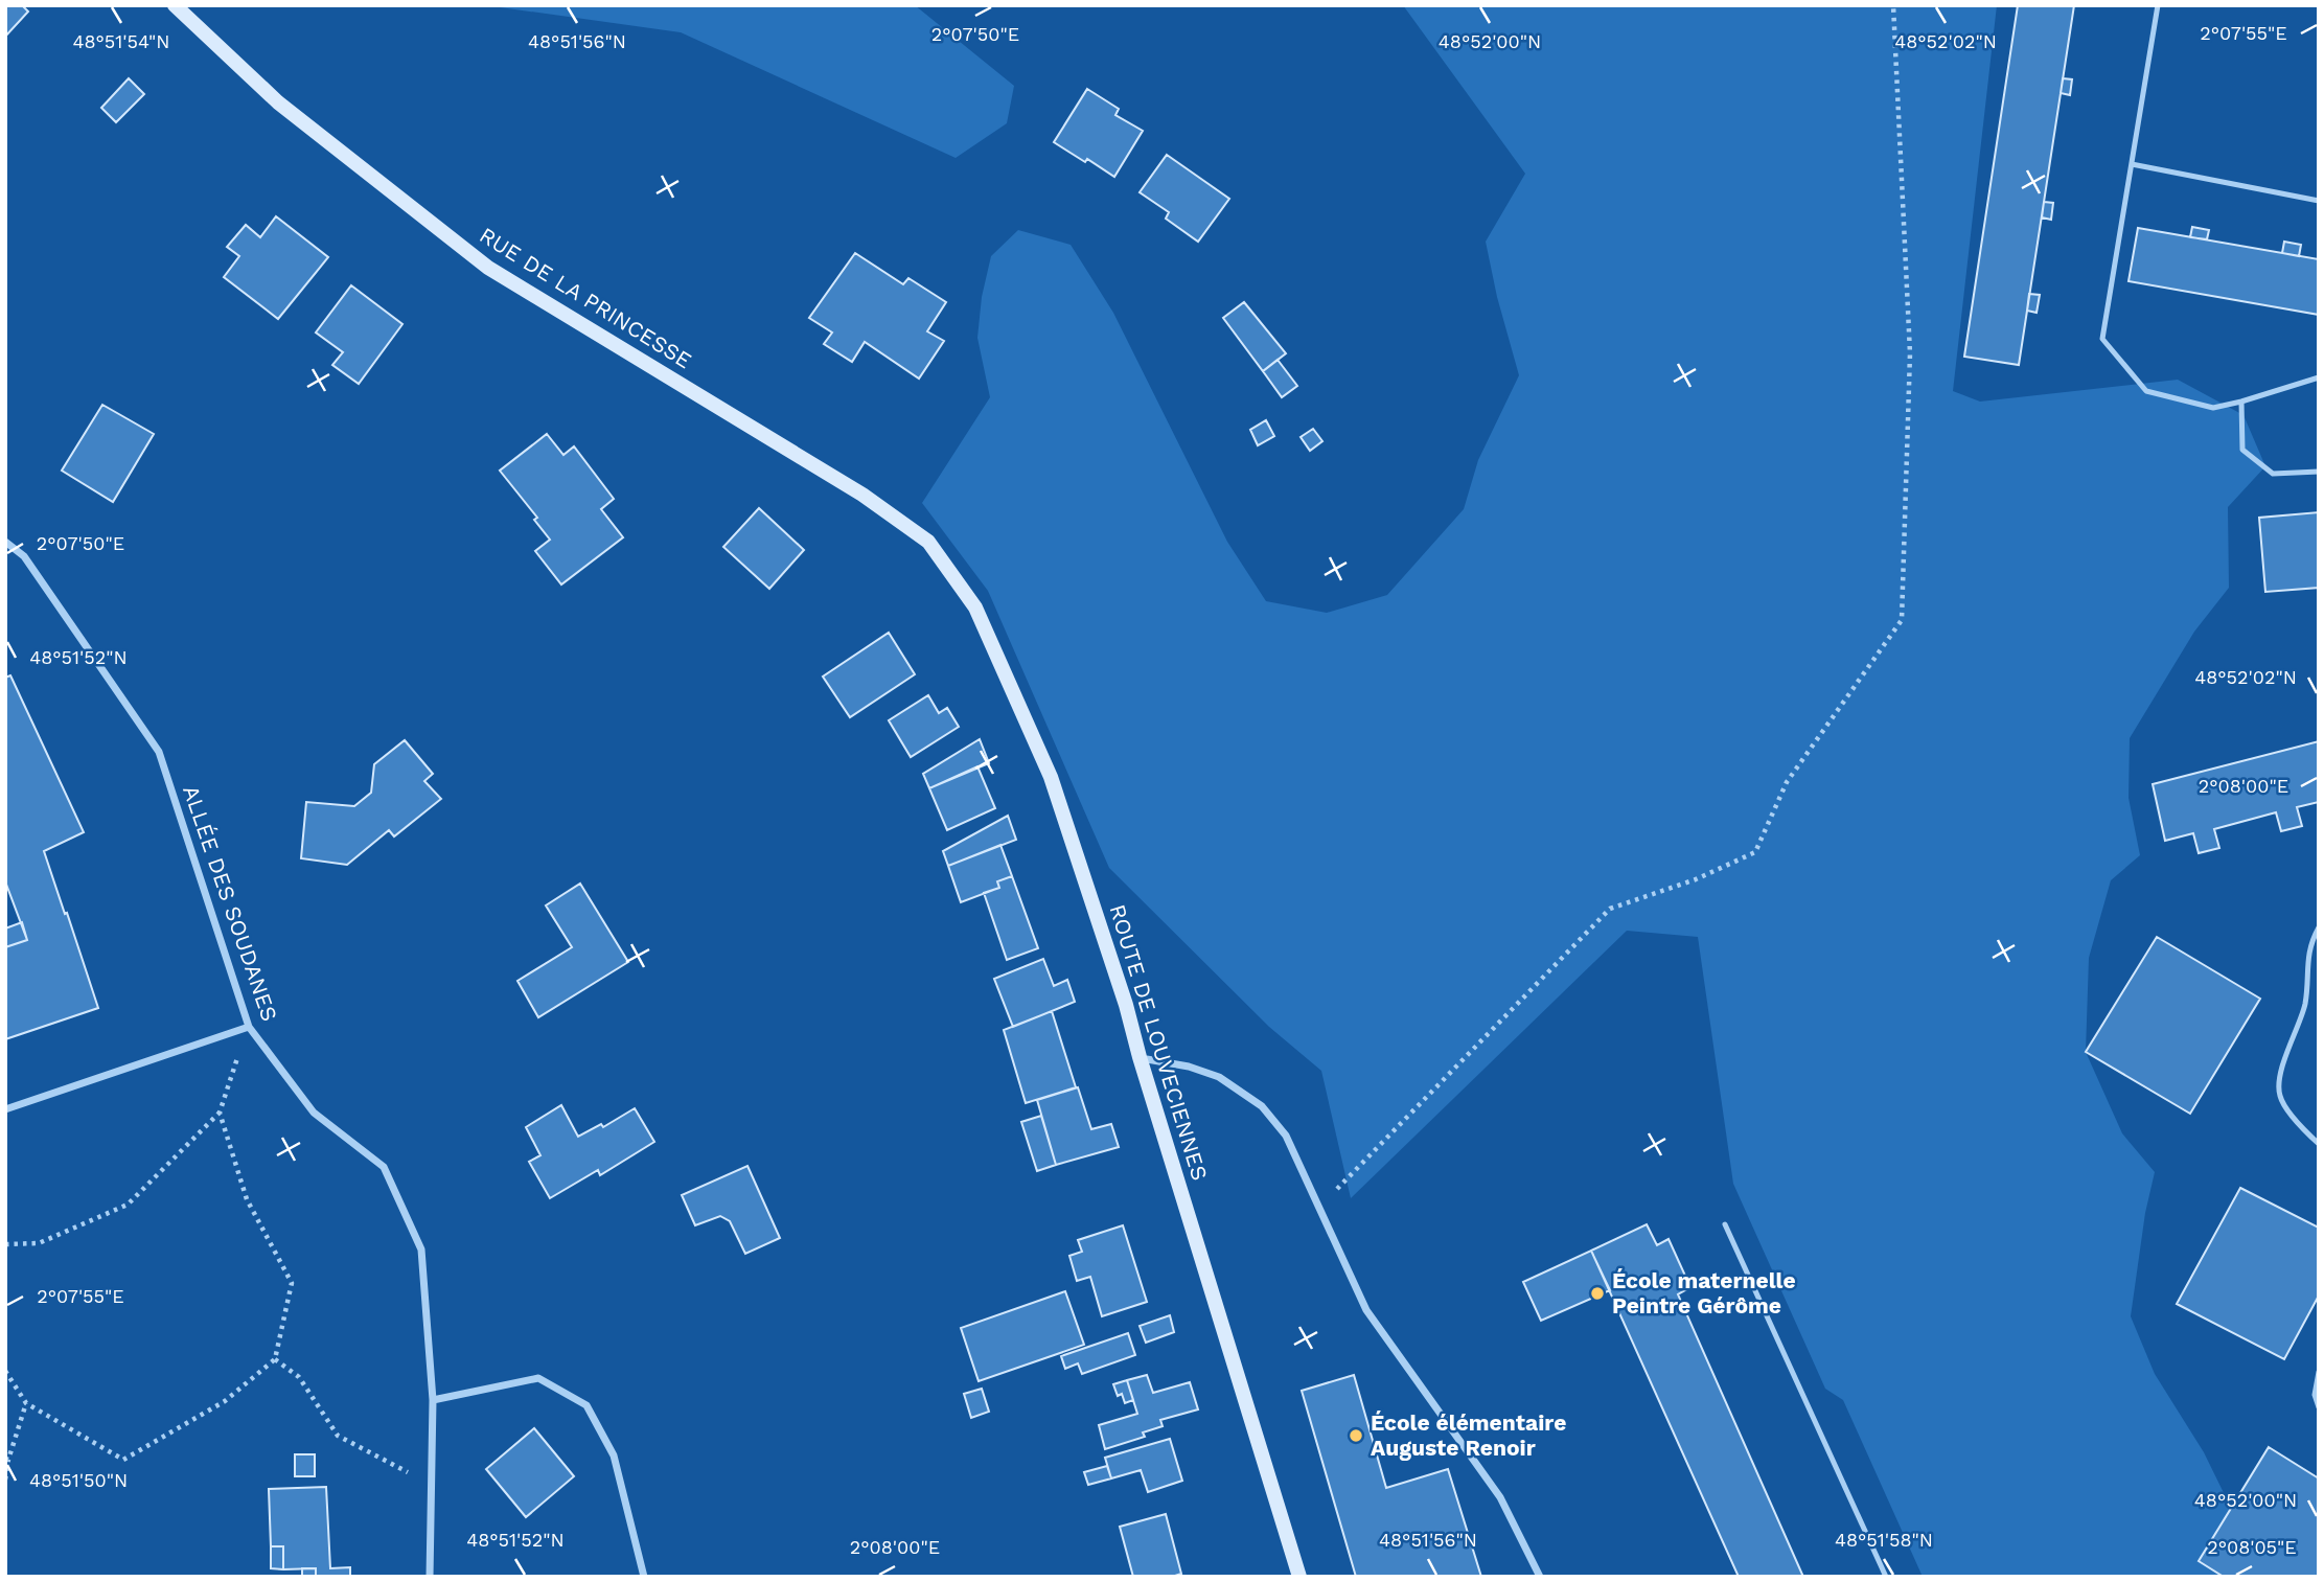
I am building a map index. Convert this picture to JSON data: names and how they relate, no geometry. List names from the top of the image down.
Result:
{
  "streets": {
    "street": ["RUE DE LA PRINCESSE", "ALLÉE DES SOUDANES", "ROUTE DE LOUVECIENNES"]
  },
  "crossings": [
    ["RUE DE LA PRINCESSE", "ROUTE DE LOUVECIENNES"]
  ],
  "places": ["École maternelle Peintre Gérôme", "École élémentaire Auguste Renoir"],
  "coordinates": [
    "2°07'55\"E",
    "2°07'50\"E",
    "48°51'54\"N",
    "48°51'56\"N",
    "48°52'00\"N",
    "48°52'02\"N",
    "48°51'52\"N",
    "2°08'00\"E",
    "48°51'50\"N",
    "48°51'58\"N",
    "2°08'05\"E"
  ]
}
